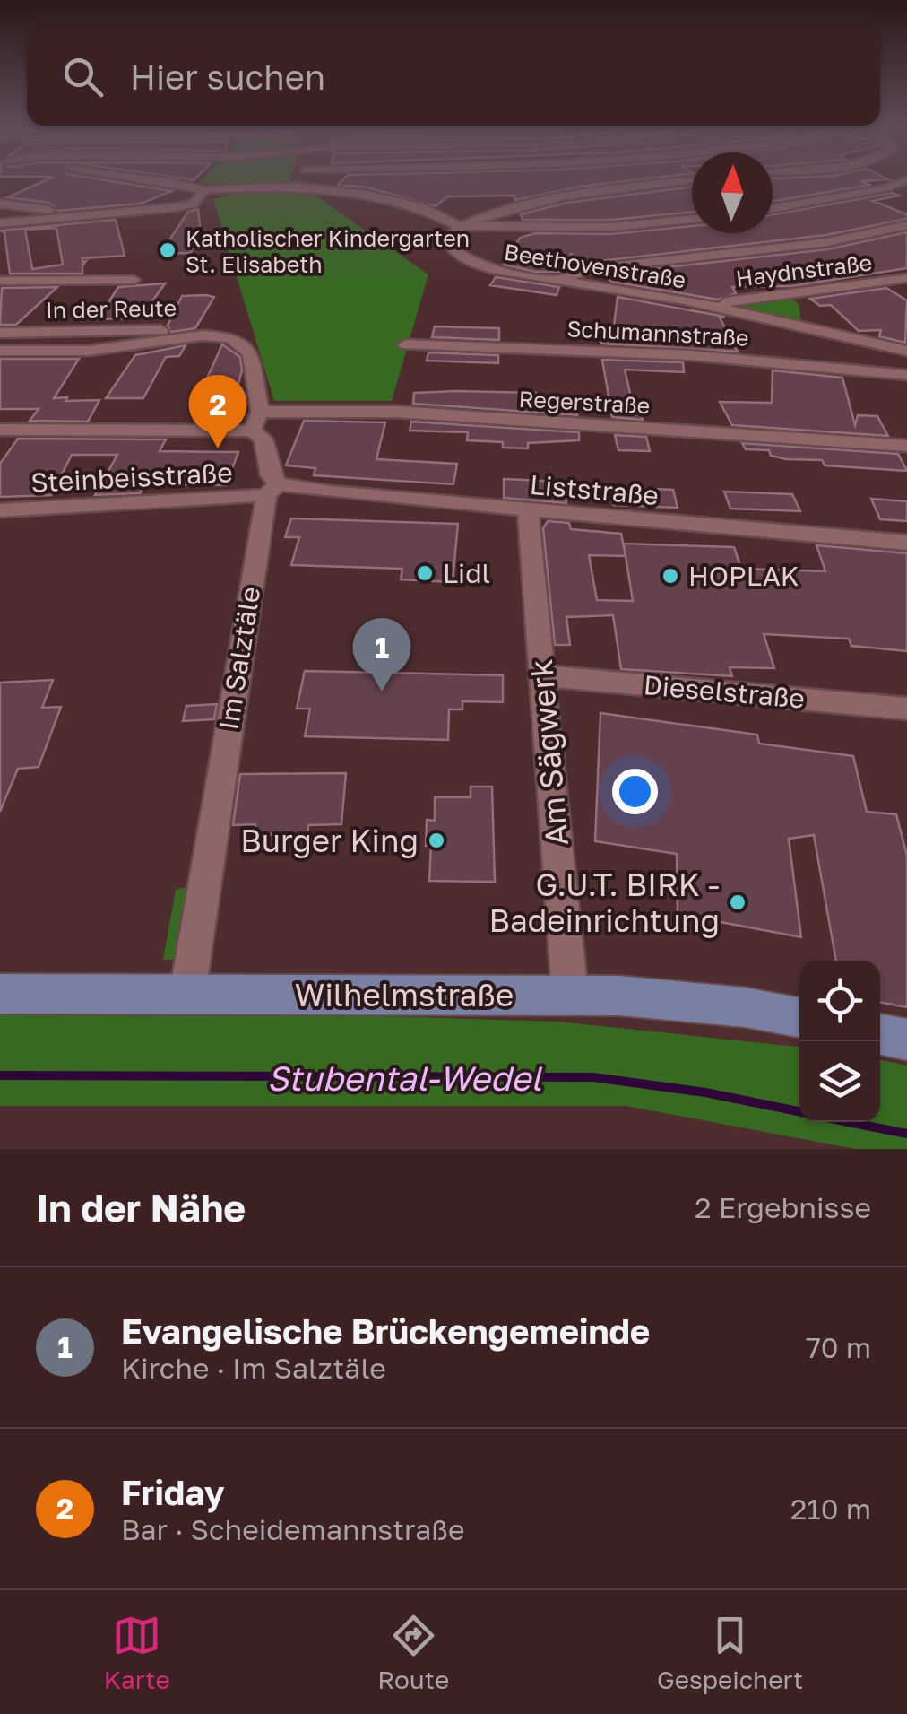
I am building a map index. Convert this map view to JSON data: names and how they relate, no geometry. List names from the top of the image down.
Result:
{
  "streets": {
    "main road": ["Wilhelmstraße"],
    "street": [
      "Beethovenstraße",
      "Haydnstraße",
      "In der Reute",
      "Schumannstraße",
      "Regerstraße",
      "Steinbeisstraße",
      "Liststraße",
      "Im Salztäle",
      "Dieselstraße",
      "Am Sägwerk"
    ]
  },
  "crossings": [
    ["Beethovenstraße", "Haydnstraße"],
    ["In der Reute", "Regerstraße"],
    ["Steinbeisstraße", "Liststraße"],
    ["Steinbeisstraße", "Im Salztäle"],
    ["Liststraße", "Im Salztäle"],
    ["Liststraße", "Am Sägwerk"],
    ["Im Salztäle", "Wilhelmstraße"],
    ["Dieselstraße", "Am Sägwerk"],
    ["Am Sägwerk", "Wilhelmstraße"]
  ],
  "water": ["Stubental-Wedel"],
  "places": [
    "Katholischer Kindergarten St. Elisabeth",
    "Lidl",
    "HOPLAK",
    "Burger King",
    "G.U.T. BIRK - Badeinrichtung"
  ],
  "north": "top",
  "page": {
    "search": "Hier suchen",
    "pins": ["2", "1"],
    "heading": ["In der Nähe", "2 Ergebnisse"],
    "list": [
      {
        "mark": "1",
        "name": "Evangelische Brückengemeinde",
        "note": "Kirche · Im Salztäle",
        "value": "70 m"
      },
      {
        "mark": "2",
        "name": "Friday",
        "note": "Bar · Scheidemannstraße",
        "value": "210 m"
      }
    ],
    "nav": ["Karte", "Route", "Gespeichert"]
  }
}
